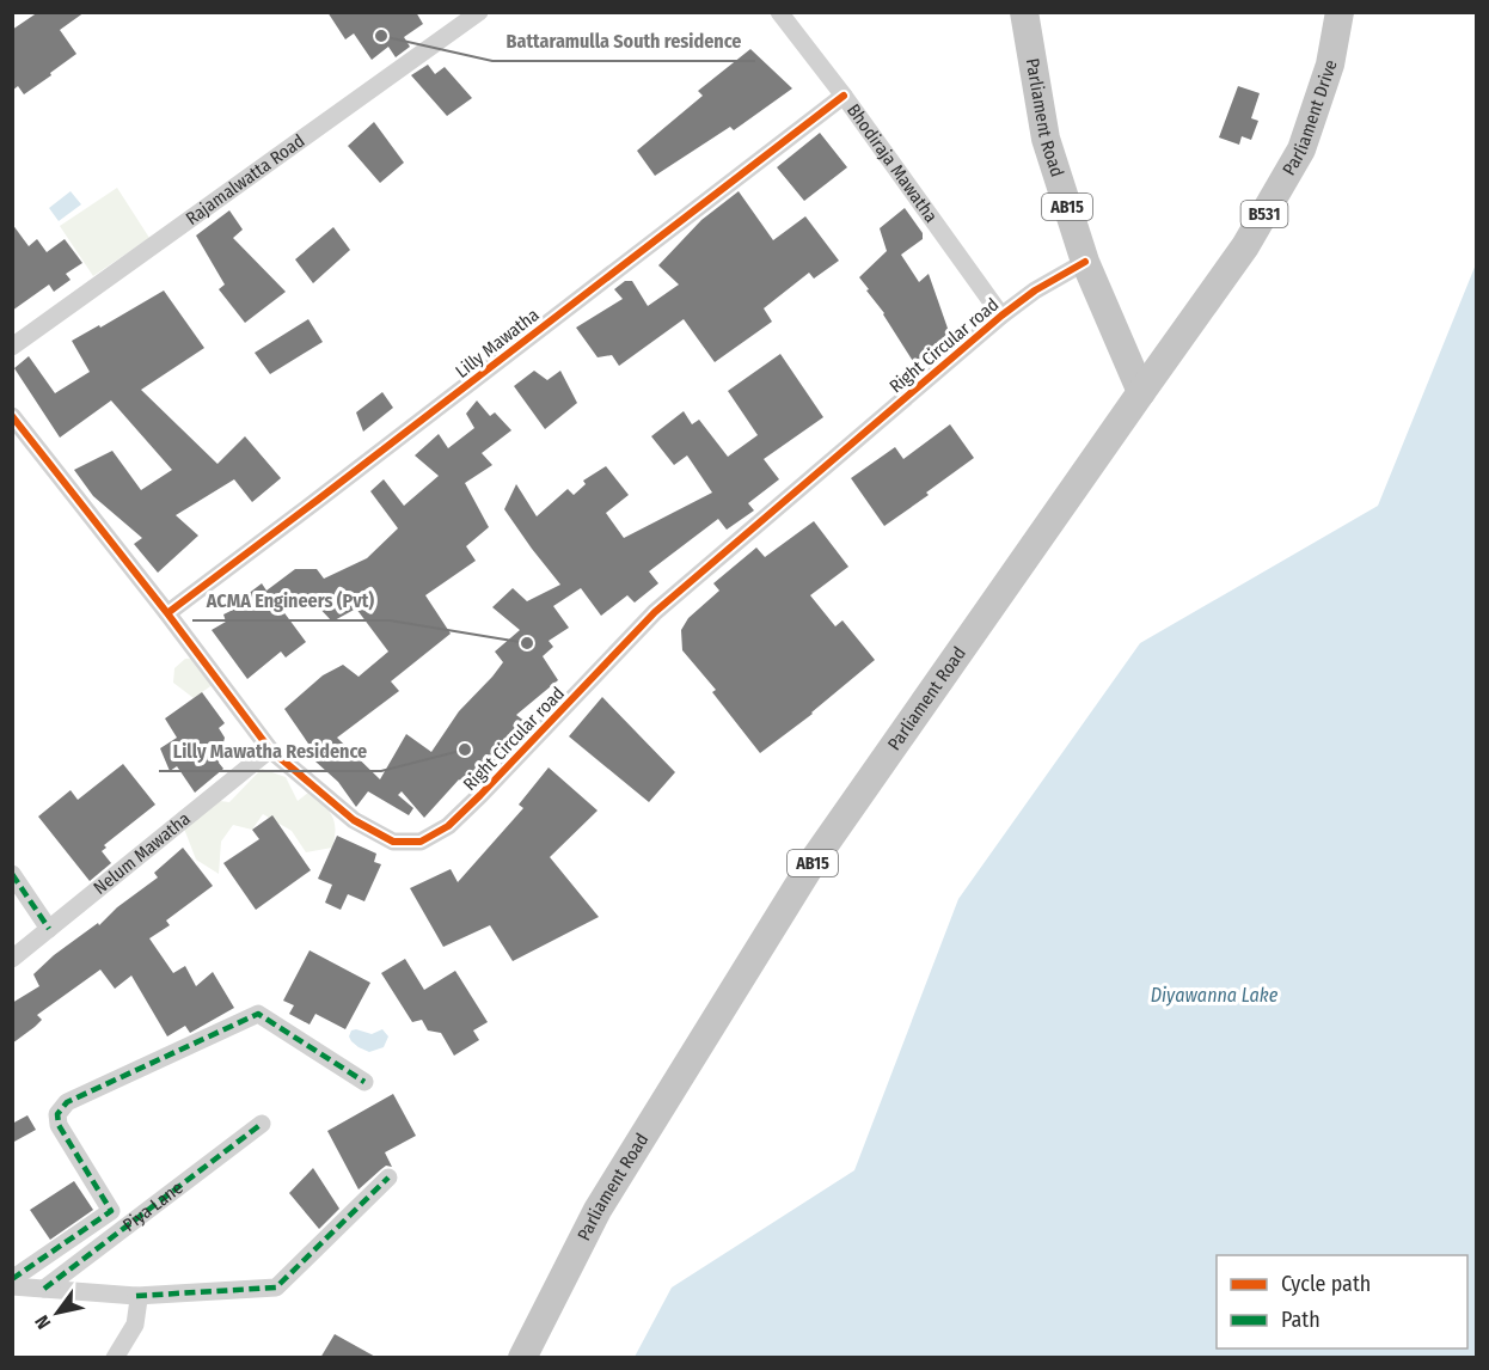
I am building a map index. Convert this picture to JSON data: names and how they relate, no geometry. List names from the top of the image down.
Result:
{
  "streets": {
    "main road": [
      "Parliament Drive",
      "Parliament Road",
      "AB15",
      "B531"
    ],
    "street": [
      "Bhodiraja Mawatha",
      "Rajamalwatta Road",
      "Lilly Mawatha",
      "Right Circular road",
      "Nelum Mawatha",
      "Piya Lane"
    ]
  },
  "crossings": [
    ["Parliament Drive", "Parliament Road"],
    ["Parliament Road", "Right Circular road"],
    ["Bhodiraja Mawatha", "Lilly Mawatha"],
    ["Bhodiraja Mawatha", "Right Circular road"],
    ["Lilly Mawatha", "Right Circular road"],
    ["Right Circular road", "Nelum Mawatha"]
  ],
  "water": ["Diyawanna Lake"],
  "places": ["Battaramulla South residence", "ACMA Engineers (Pvt)", "Lilly Mawatha Residence"],
  "legend": ["Cycle path", "Path"],
  "north": "bottom left"
}
